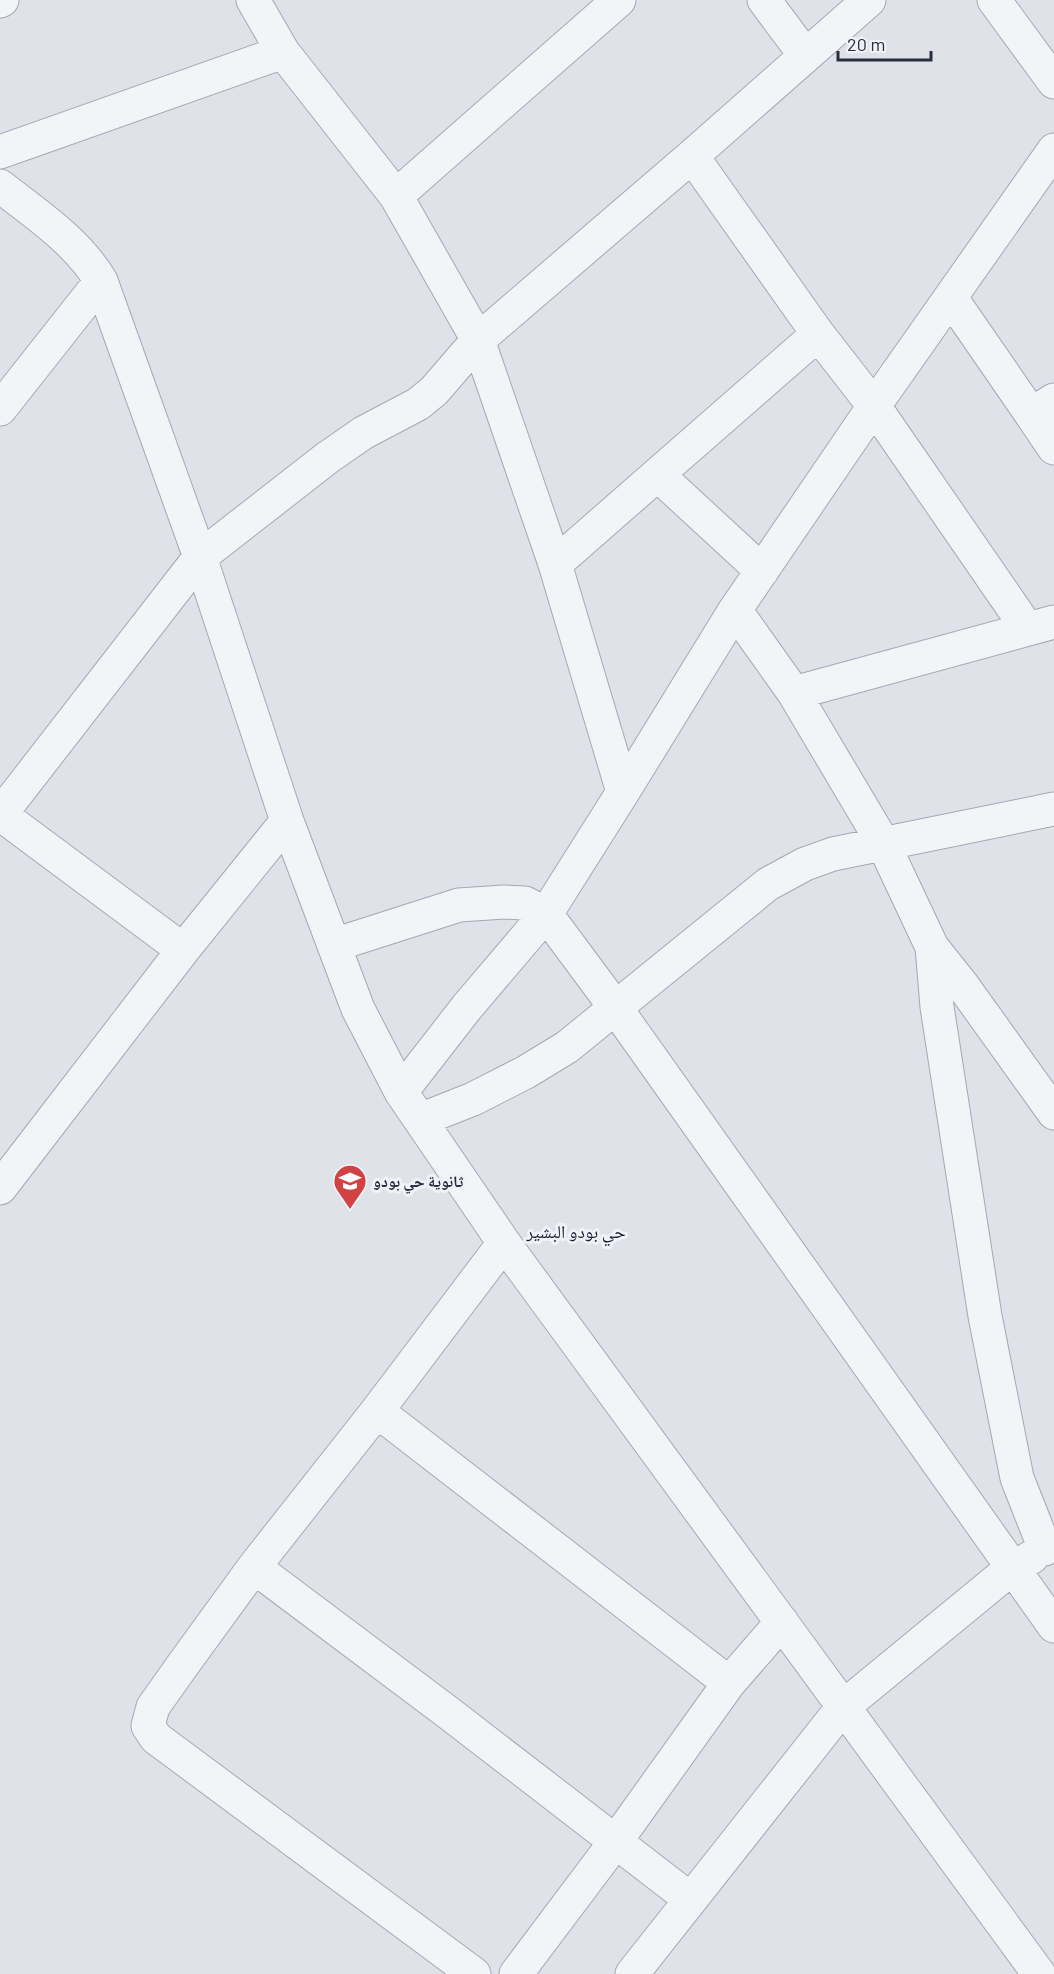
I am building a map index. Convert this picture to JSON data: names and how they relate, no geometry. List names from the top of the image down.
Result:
{
  "districts": ["حي بودو البشير"],
  "places": {
    "school or university": ["ثانوية حي بودو"]
  },
  "scale_bar": "20 m"
}
